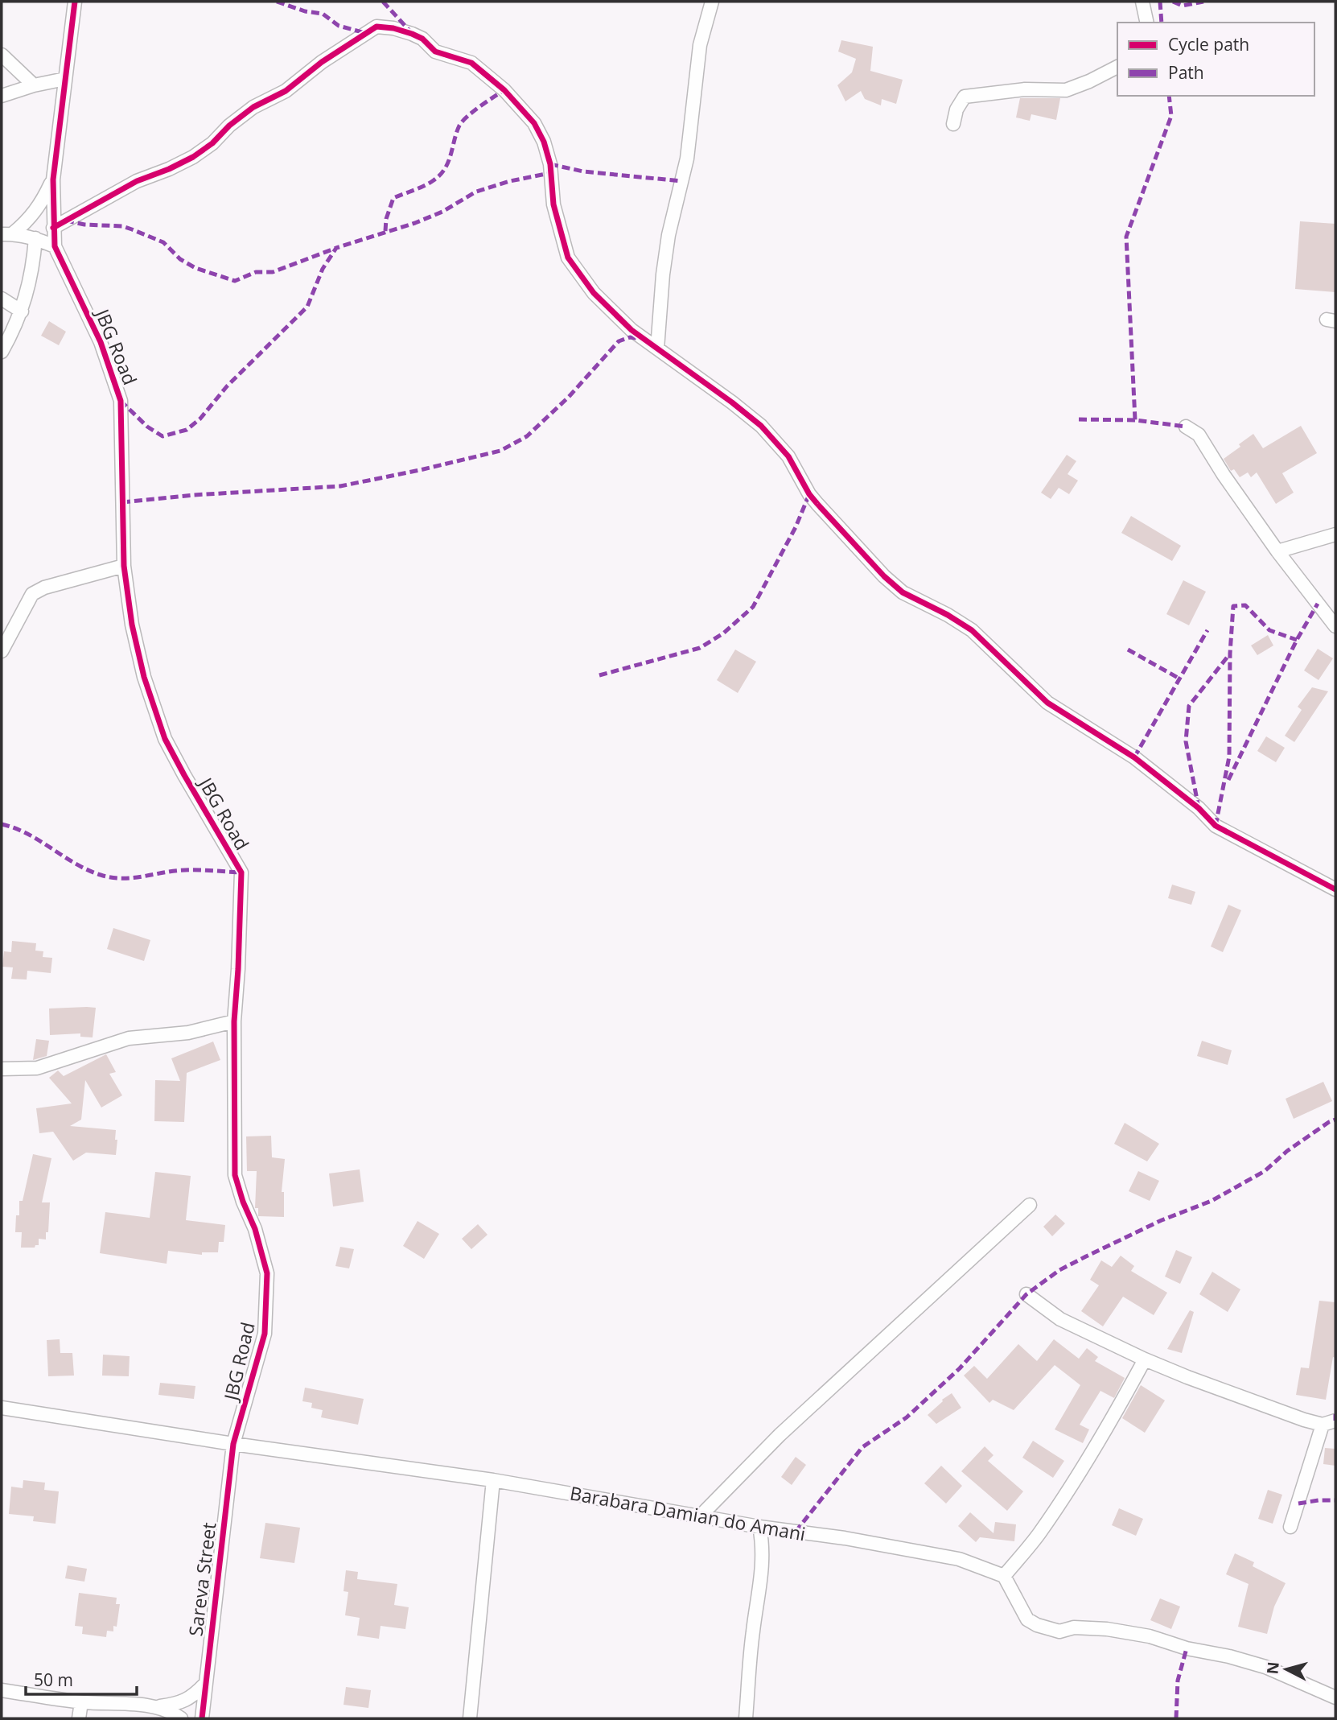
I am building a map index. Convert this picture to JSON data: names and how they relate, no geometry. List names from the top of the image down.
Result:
{
  "streets": {
    "street": ["JBG Road", "Barabara Damian do Amani", "Sareva Street"]
  },
  "crossings": [
    ["JBG Road", "Barabara Damian do Amani"],
    ["JBG Road", "Sareva Street"],
    ["Barabara Damian do Amani", "Sareva Street"]
  ],
  "legend": ["Cycle path", "Path"],
  "scale_bar": "50 m",
  "north": "left"
}
